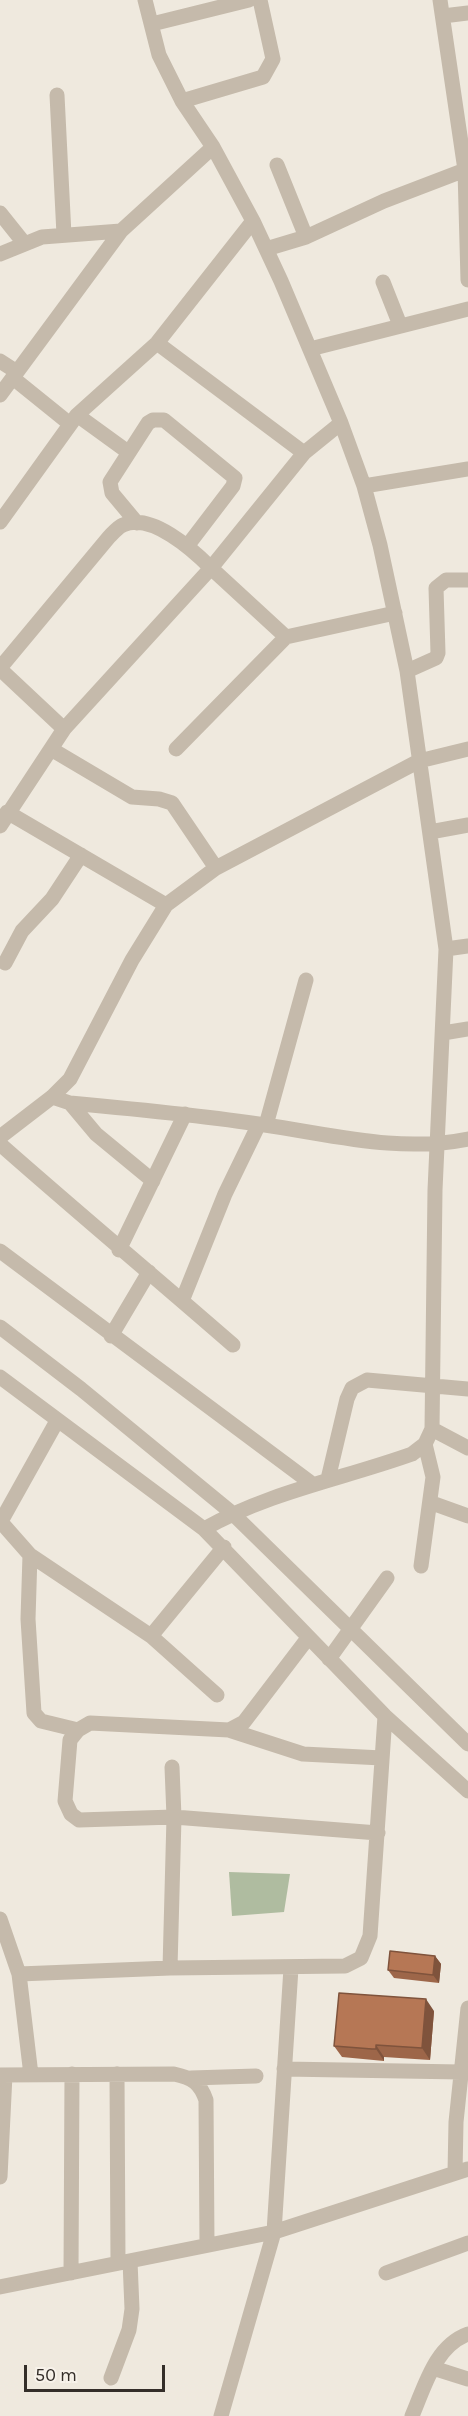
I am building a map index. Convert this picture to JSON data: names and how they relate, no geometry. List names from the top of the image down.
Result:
{
  "scale_bar": "50 m"
}
